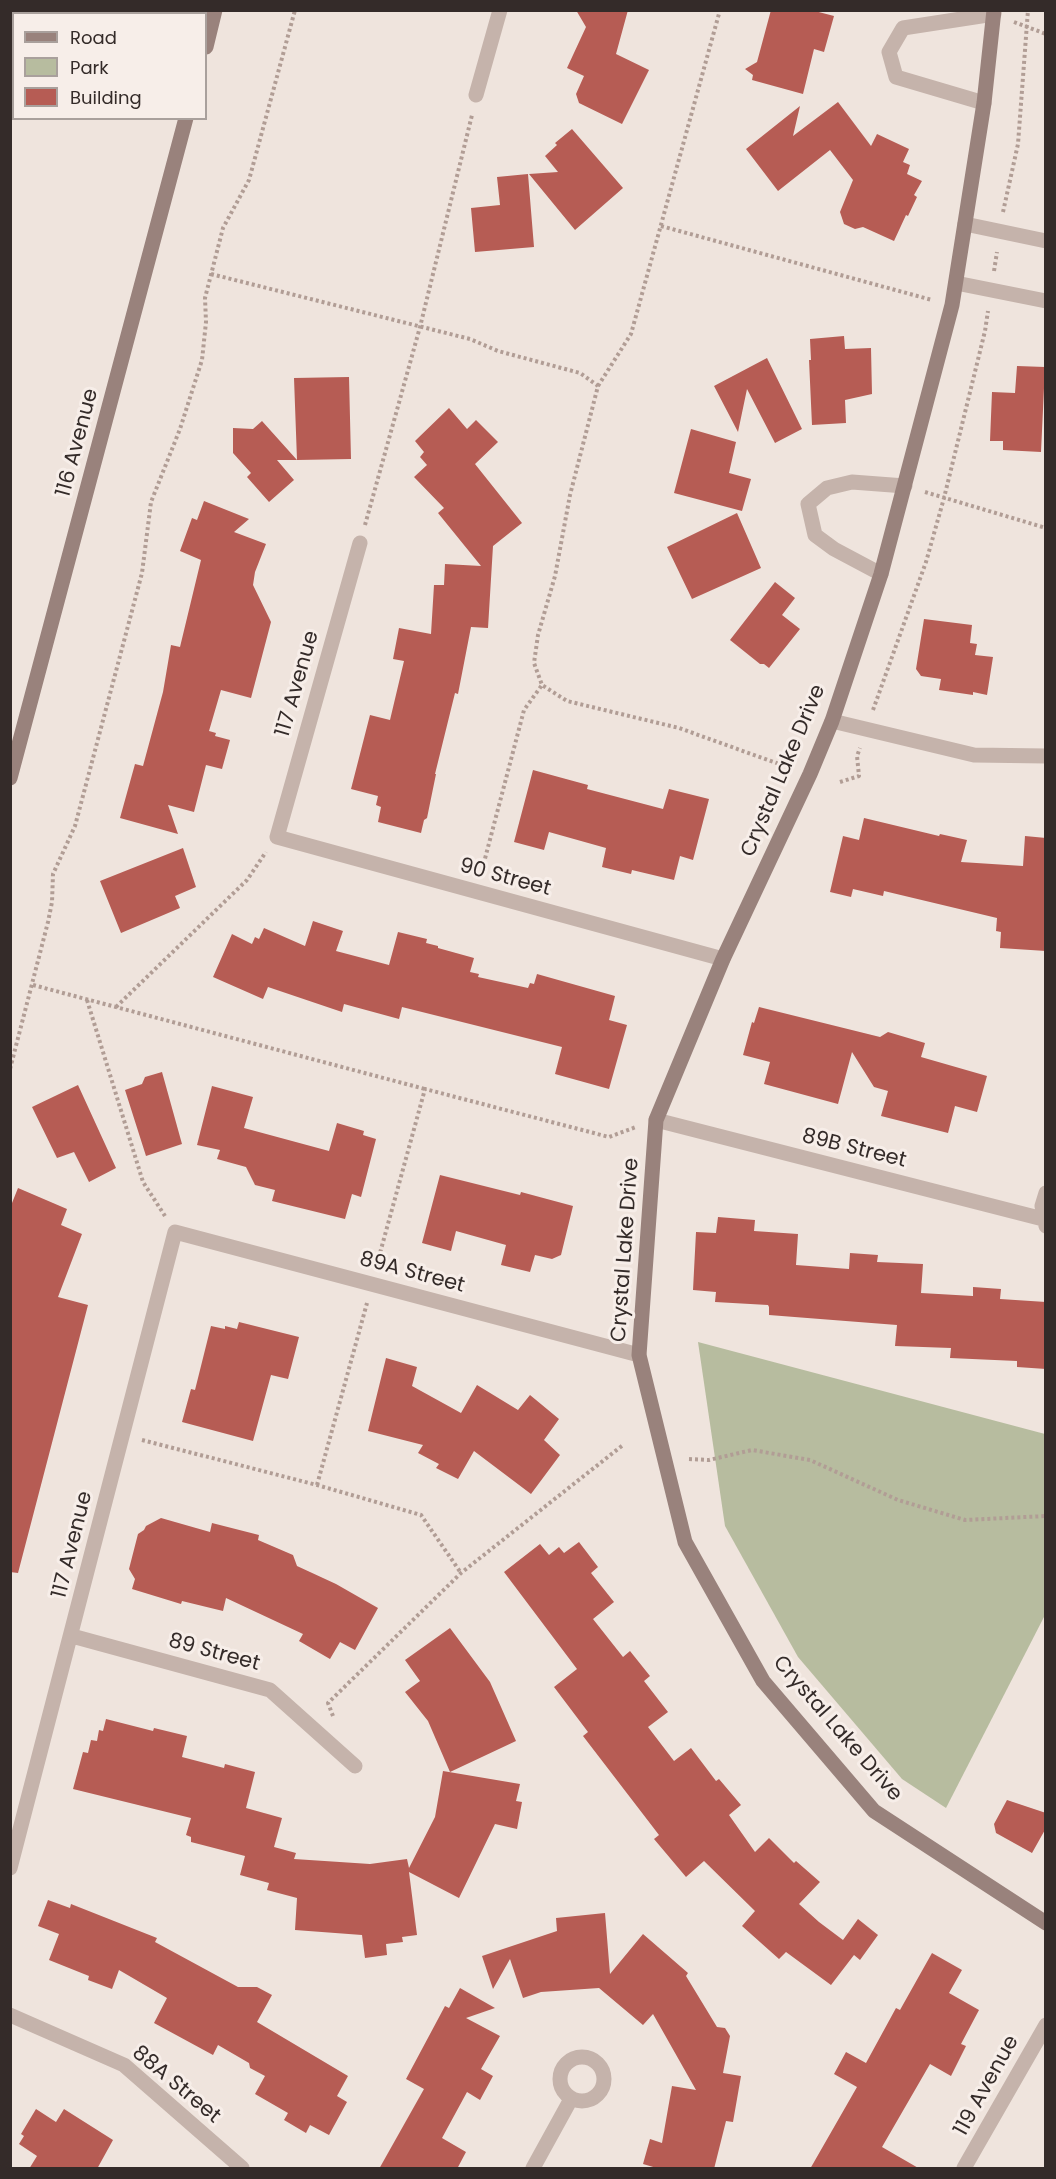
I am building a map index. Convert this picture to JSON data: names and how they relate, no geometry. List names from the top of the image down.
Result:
{
  "streets": {
    "street": [
      "116 Avenue",
      "117 Avenue",
      "Crystal Lake Drive",
      "90 Street",
      "89B Street",
      "89A Street",
      "89 Street",
      "88A Street",
      "119 Avenue"
    ]
  },
  "crossings": [
    ["117 Avenue", "90 Street"],
    ["117 Avenue", "89A Street"],
    ["117 Avenue", "89 Street"],
    ["Crystal Lake Drive", "90 Street"],
    ["Crystal Lake Drive", "89B Street"],
    ["Crystal Lake Drive", "89A Street"]
  ],
  "legend": ["Road", "Park", "Building"]
}
